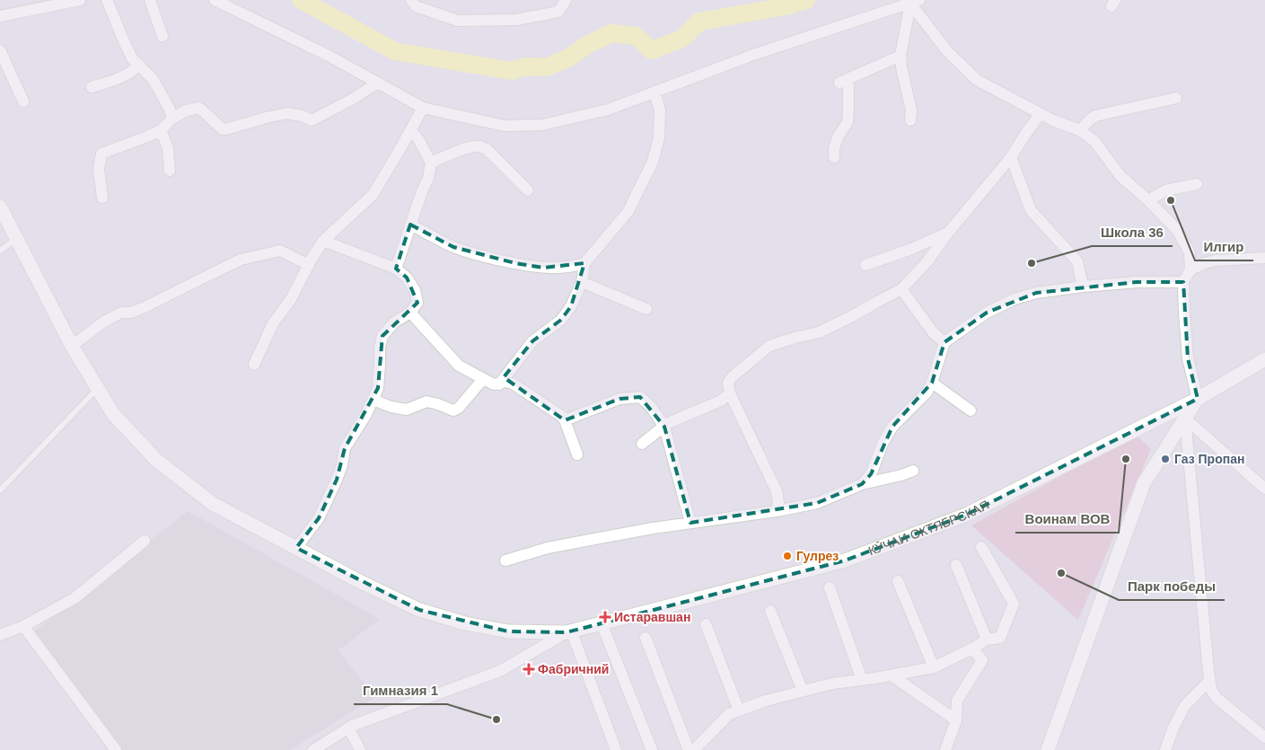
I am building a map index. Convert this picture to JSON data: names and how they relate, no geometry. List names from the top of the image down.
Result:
{
  "streets": {
    "main road": ["КӮЧАИ ОКТЯБРСКАЯ"]
  },
  "places": {
    "other": [
      "Илгир",
      "Школа 36",
      "Воинам ВОВ",
      "Газ Пропан",
      "Гулрез",
      "Парк победы",
      "Гимназия 1"
    ],
    "health": ["Истаравшан", "Фабричний"]
  }
}
